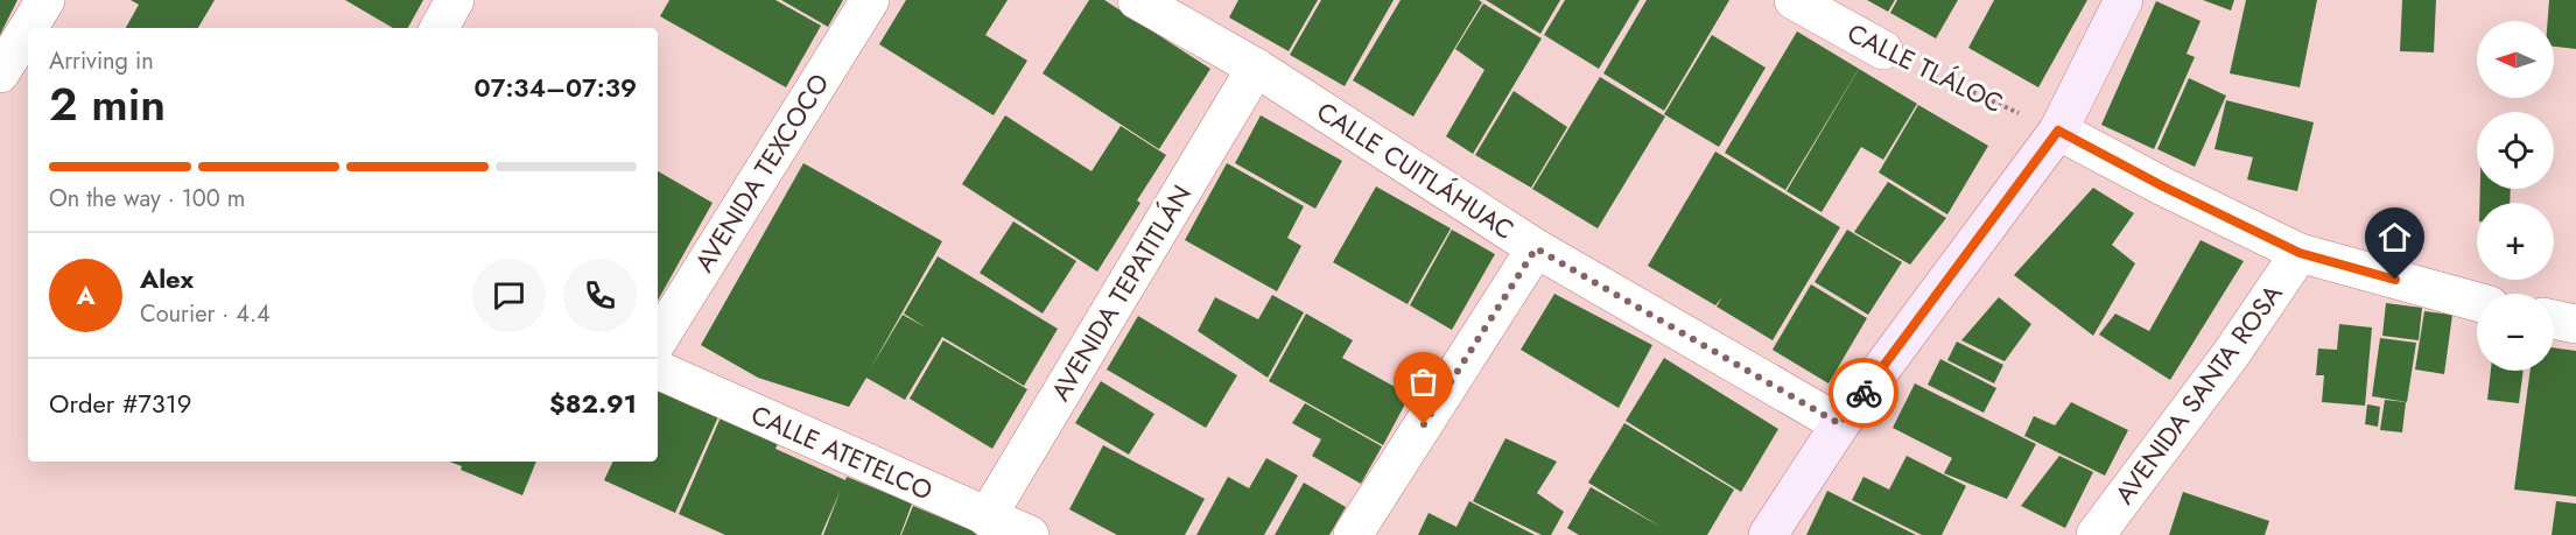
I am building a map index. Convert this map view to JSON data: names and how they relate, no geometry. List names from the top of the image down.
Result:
{
  "streets": {
    "street": [
      "CALLE TLÁLOC",
      "CALLE CUITLÁHUAC",
      "AVENIDA TEXCOCO",
      "AVENIDA TEPATITLÁN",
      "AVENIDA SANTA ROSA",
      "CALLE ATETELCO"
    ]
  },
  "crossings": [
    ["CALLE CUITLÁHUAC", "AVENIDA TEPATITLÁN"],
    ["AVENIDA TEPATITLÁN", "CALLE ATETELCO"]
  ],
  "north": "left",
  "page": {
    "map_buttons": ["+", "−"],
    "heading": ["2 min", "Arriving in", "07:34–07:39"],
    "panel": [
      "Alex",
      "Courier · 4.4",
      "Order #7319",
      "$82.91"
    ],
    "bar": "On the way · 100 m",
    "round": "A"
  }
}
